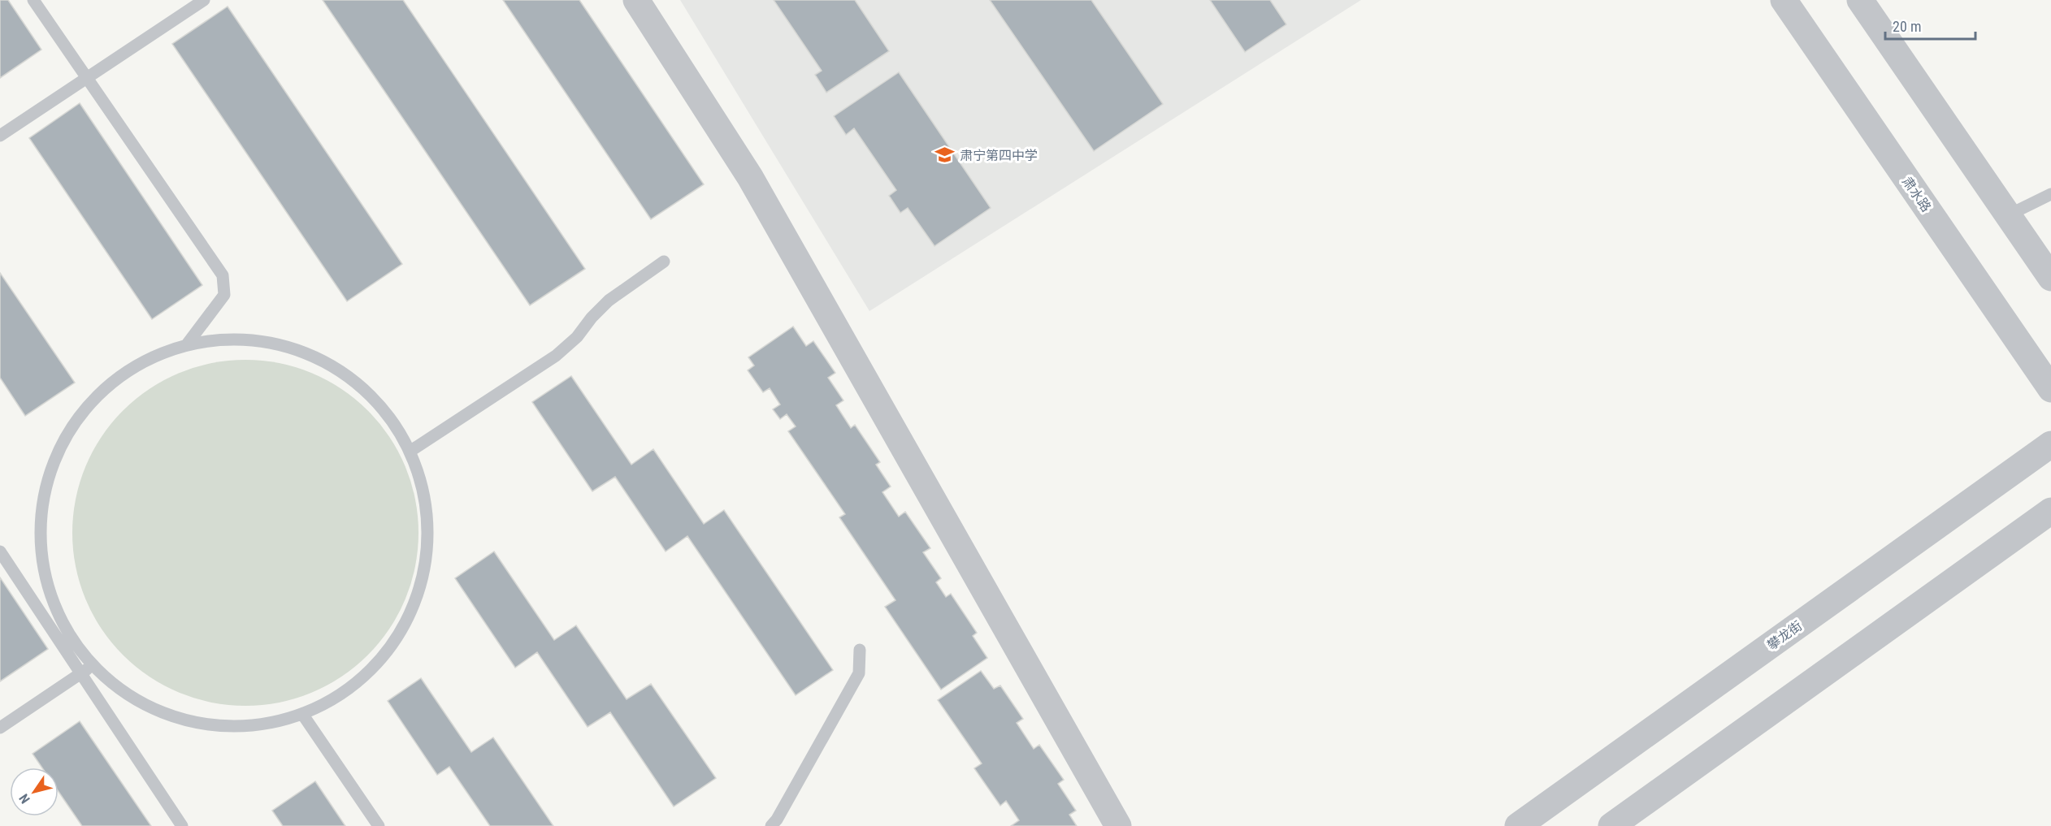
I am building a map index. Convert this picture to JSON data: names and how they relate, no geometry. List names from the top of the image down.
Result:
{
  "streets": {
    "street": ["肃水路", "攀龙街"]
  },
  "places": {
    "school or university": ["肃宁第四中学"]
  },
  "scale_bar": "20 m",
  "north": "bottom left"
}
